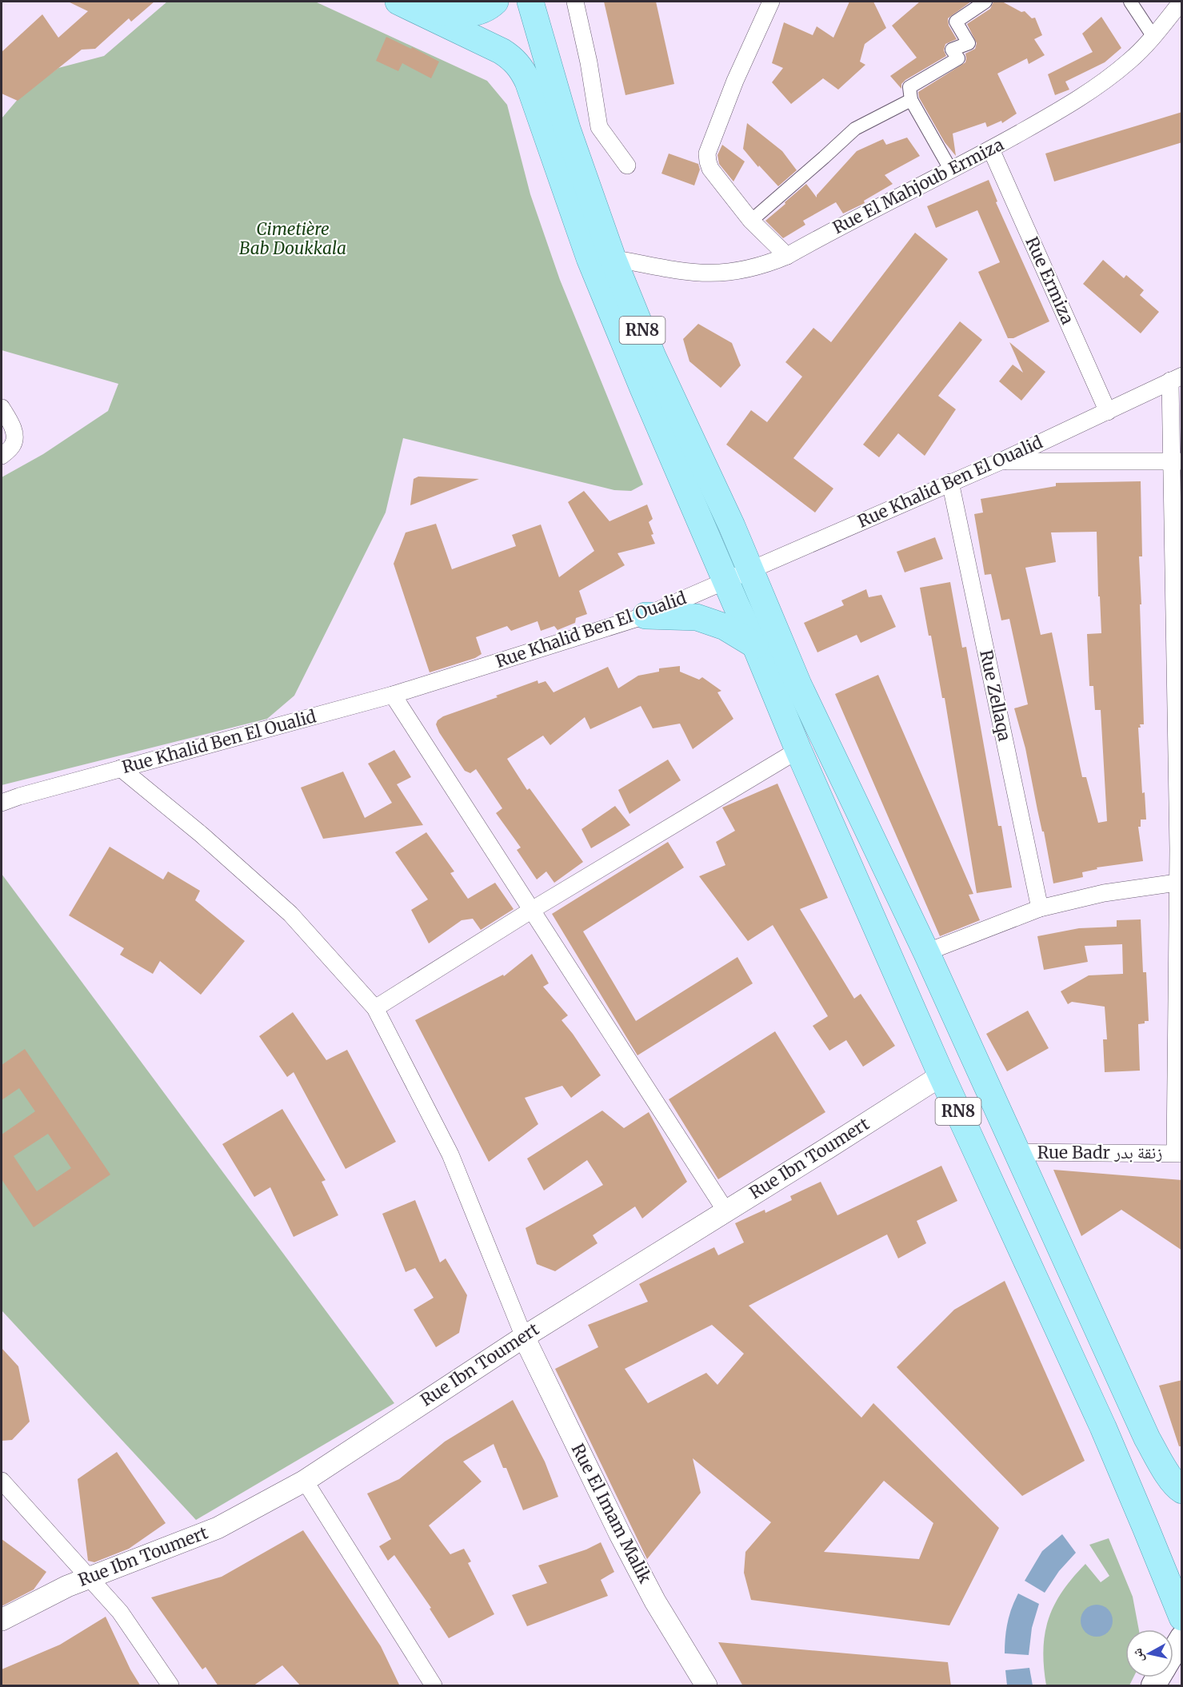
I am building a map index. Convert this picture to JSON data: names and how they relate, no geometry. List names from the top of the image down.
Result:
{
  "streets": {
    "main road": ["RN8"],
    "street": [
      "Rue El Mahjoub Ermiza",
      "Rue Ermiza",
      "Rue Khalid Ben El Oualid",
      "Rue Zellaqa",
      "Rue Badr زنقة بدر",
      "Rue Ibn Toumert",
      "Rue El Imam Malik"
    ]
  },
  "crossings": [
    ["Rue El Mahjoub Ermiza", "Rue Ermiza"],
    ["Rue El Mahjoub Ermiza", "RN8"],
    ["Rue Ermiza", "Rue Khalid Ben El Oualid"],
    ["RN8", "Rue Khalid Ben El Oualid"],
    ["RN8", "Rue Badr زنقة بدر"],
    ["RN8", "Rue Ibn Toumert"],
    ["Rue Khalid Ben El Oualid", "Rue Zellaqa"],
    ["Rue Ibn Toumert", "Rue El Imam Malik"]
  ],
  "parks": ["Cimetière Bab Doukkala"],
  "north": "left"
}
